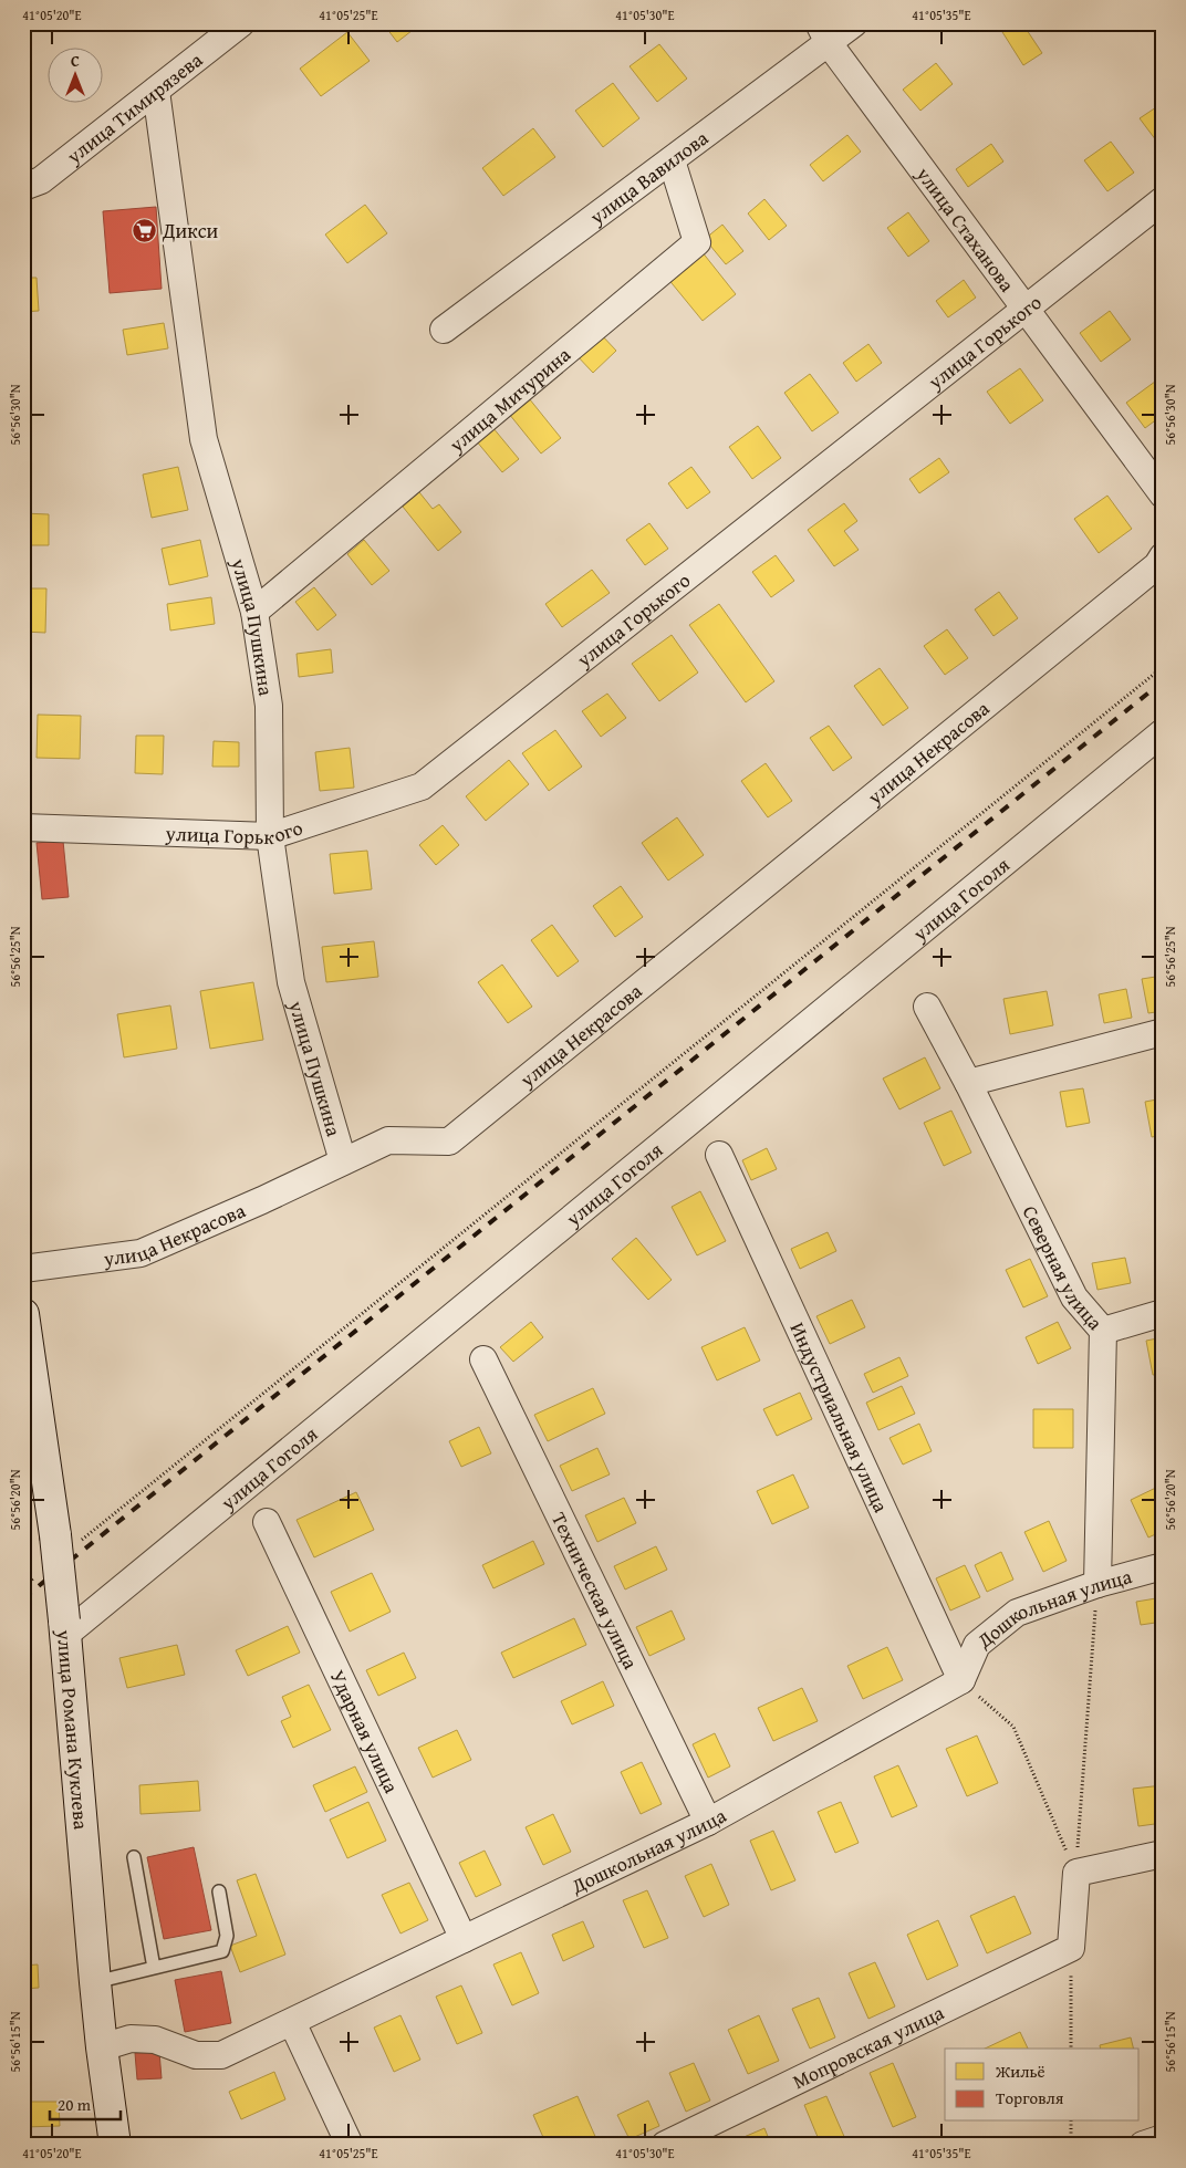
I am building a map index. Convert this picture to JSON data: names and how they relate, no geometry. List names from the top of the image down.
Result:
{
  "streets": {
    "street": [
      "улица Тимирязева",
      "улица Вавилова",
      "улица Стаханова",
      "улица Горького",
      "улица Мичурина",
      "улица Пушкина",
      "улица Некрасова",
      "улица Гоголя",
      "Северная улица",
      "Индустриальная улица",
      "Техническая улица",
      "Дошкольная улица",
      "улица Романа Куклева",
      "Ударная улица",
      "Мопровская улица"
    ]
  },
  "crossings": [
    ["улица Тимирязева", "улица Пушкина"],
    ["улица Вавилова", "улица Стаханова"],
    ["улица Вавилова", "улица Мичурина"],
    ["улица Стаханова", "улица Горького"],
    ["улица Горького", "улица Пушкина"],
    ["улица Мичурина", "улица Пушкина"],
    ["улица Пушкина", "улица Некрасова"],
    ["улица Гоголя", "улица Романа Куклева"],
    ["Северная улица", "Дошкольная улица"],
    ["Индустриальная улица", "Дошкольная улица"],
    ["Техническая улица", "Дошкольная улица"],
    ["Дошкольная улица", "улица Романа Куклева"],
    ["Дошкольная улица", "Ударная улица"]
  ],
  "places": {
    "supermarket": ["Дикси"]
  },
  "legend": ["Жильё", "Торговля"],
  "scale_bar": "20 m",
  "north": "top",
  "coordinates": [
    "41°05'20\"E",
    "41°05'25\"E",
    "41°05'30\"E",
    "41°05'35\"E",
    "56°56'30\"N",
    "56°56'25\"N",
    "56°56'20\"N",
    "56°56'15\"N"
  ]
}
